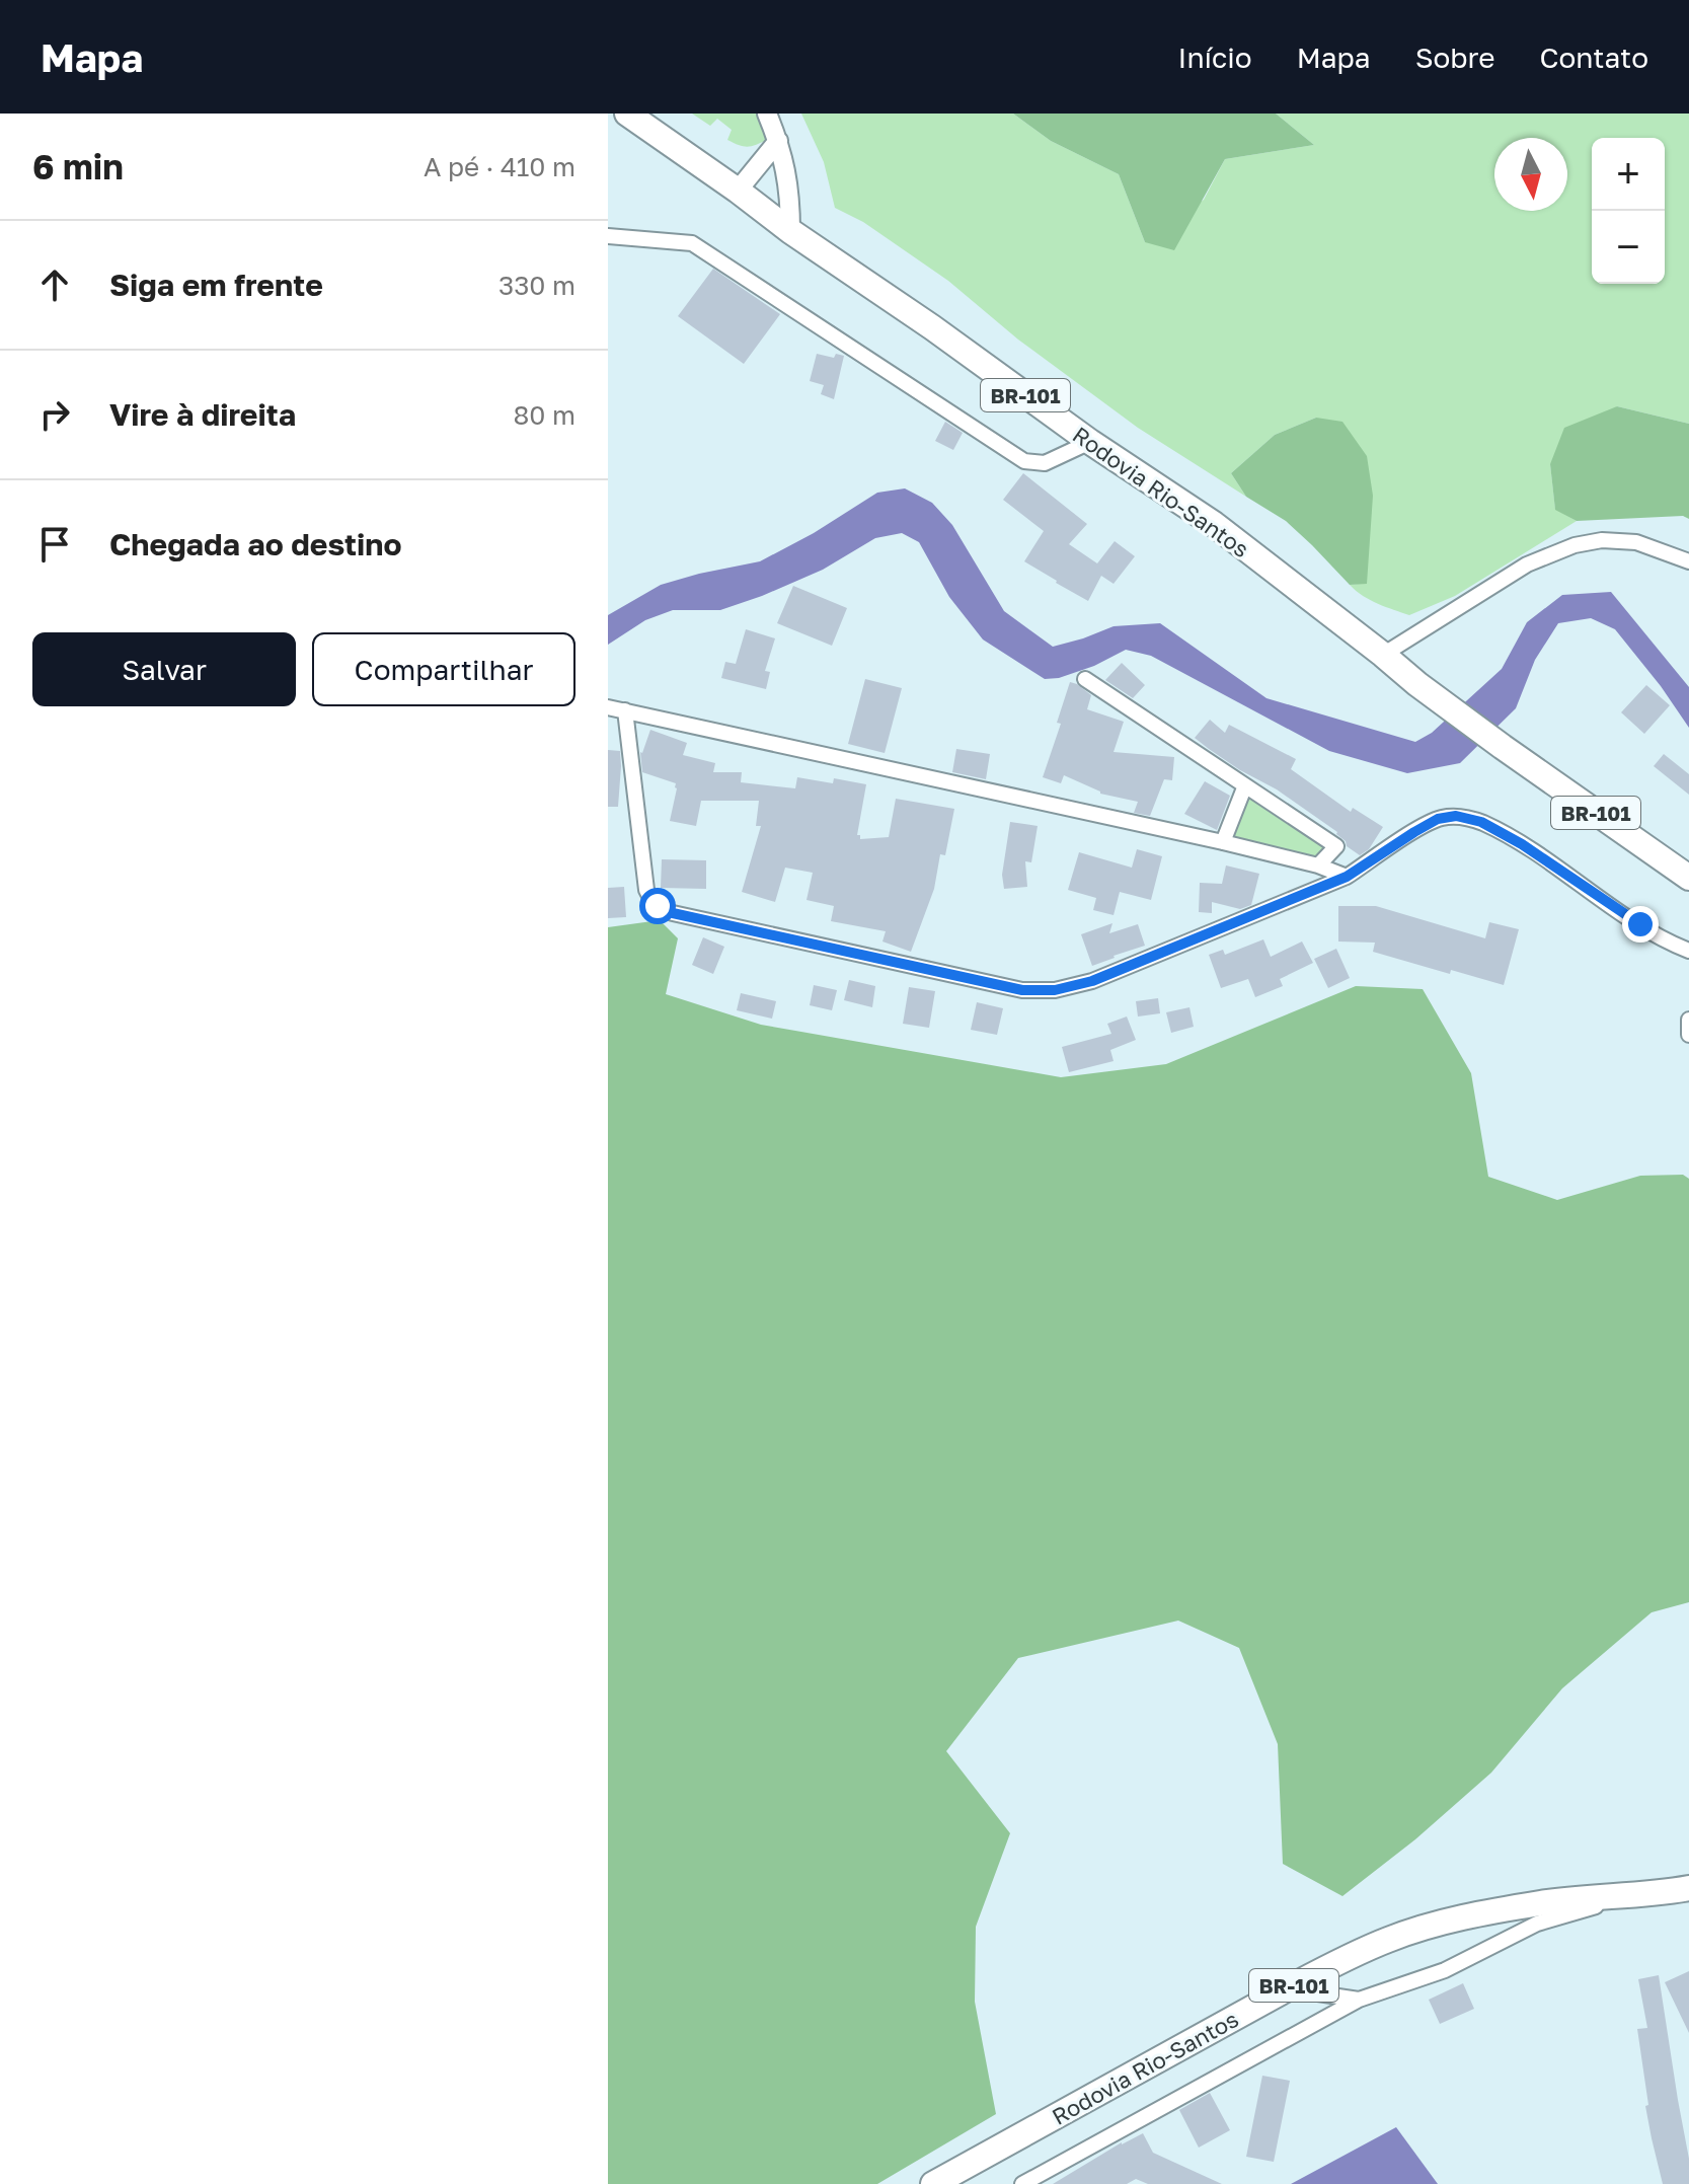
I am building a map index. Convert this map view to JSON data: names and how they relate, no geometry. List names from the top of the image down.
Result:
{
  "streets": {
    "highway": ["BR-101", "Rodovia Rio-Santos"]
  },
  "north": "bottom",
  "page": {
    "header": "Mapa",
    "nav": [
      "Início",
      "Mapa",
      "Sobre",
      "Contato"
    ],
    "heading": ["6 min", "A pé · 410 m"],
    "map_buttons": ["+", "−"],
    "list": [
      ["Siga em frente", "330 m"],
      ["Vire à direita", "80 m"],
      "Chegada ao destino"
    ],
    "buttons": ["Salvar", "Compartilhar"]
  }
}
